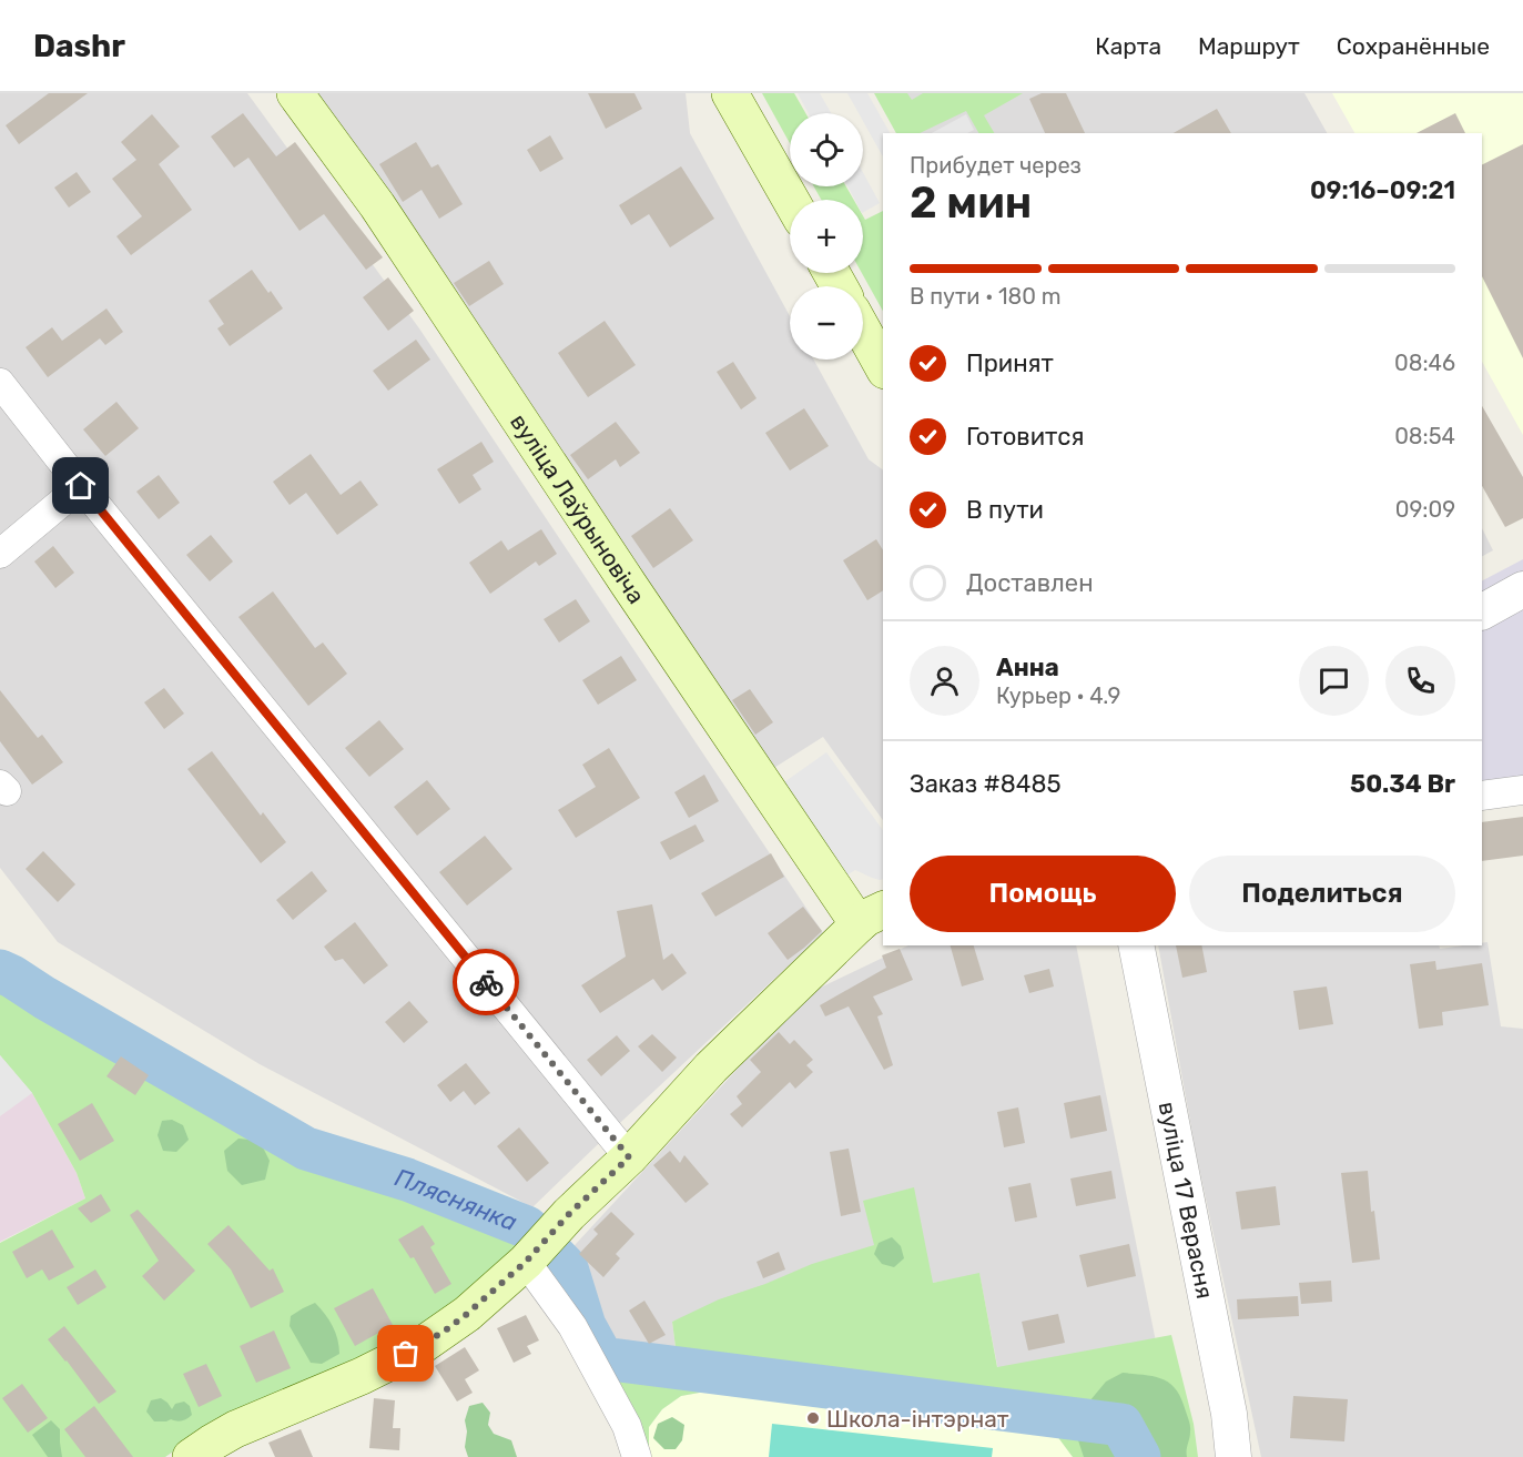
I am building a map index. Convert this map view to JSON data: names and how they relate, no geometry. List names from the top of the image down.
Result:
{
  "streets": {
    "main road": ["вуліца Лаўрыновіча"],
    "street": ["вуліца 17 Верасня"]
  },
  "water": ["Пляснянка"],
  "places": ["Школа-інтэрнат"],
  "page": {
    "header": "Dashr",
    "nav": ["Карта", "Маршрут", "Сохранённые"],
    "map_buttons": ["+", "−"],
    "heading": ["2 мин", "Прибудет через", "09:16–09:21"],
    "panel": [
      "Анна",
      "Курьер · 4.9",
      "Заказ #8485",
      "50.34 Br"
    ],
    "bar": "В пути · 180 m",
    "list": [
      ["Принят", "08:46"],
      ["Готовится", "08:54"],
      ["В пути", "09:09"],
      "Доставлен"
    ],
    "buttons": ["Помощь", "Поделиться"]
  }
}
